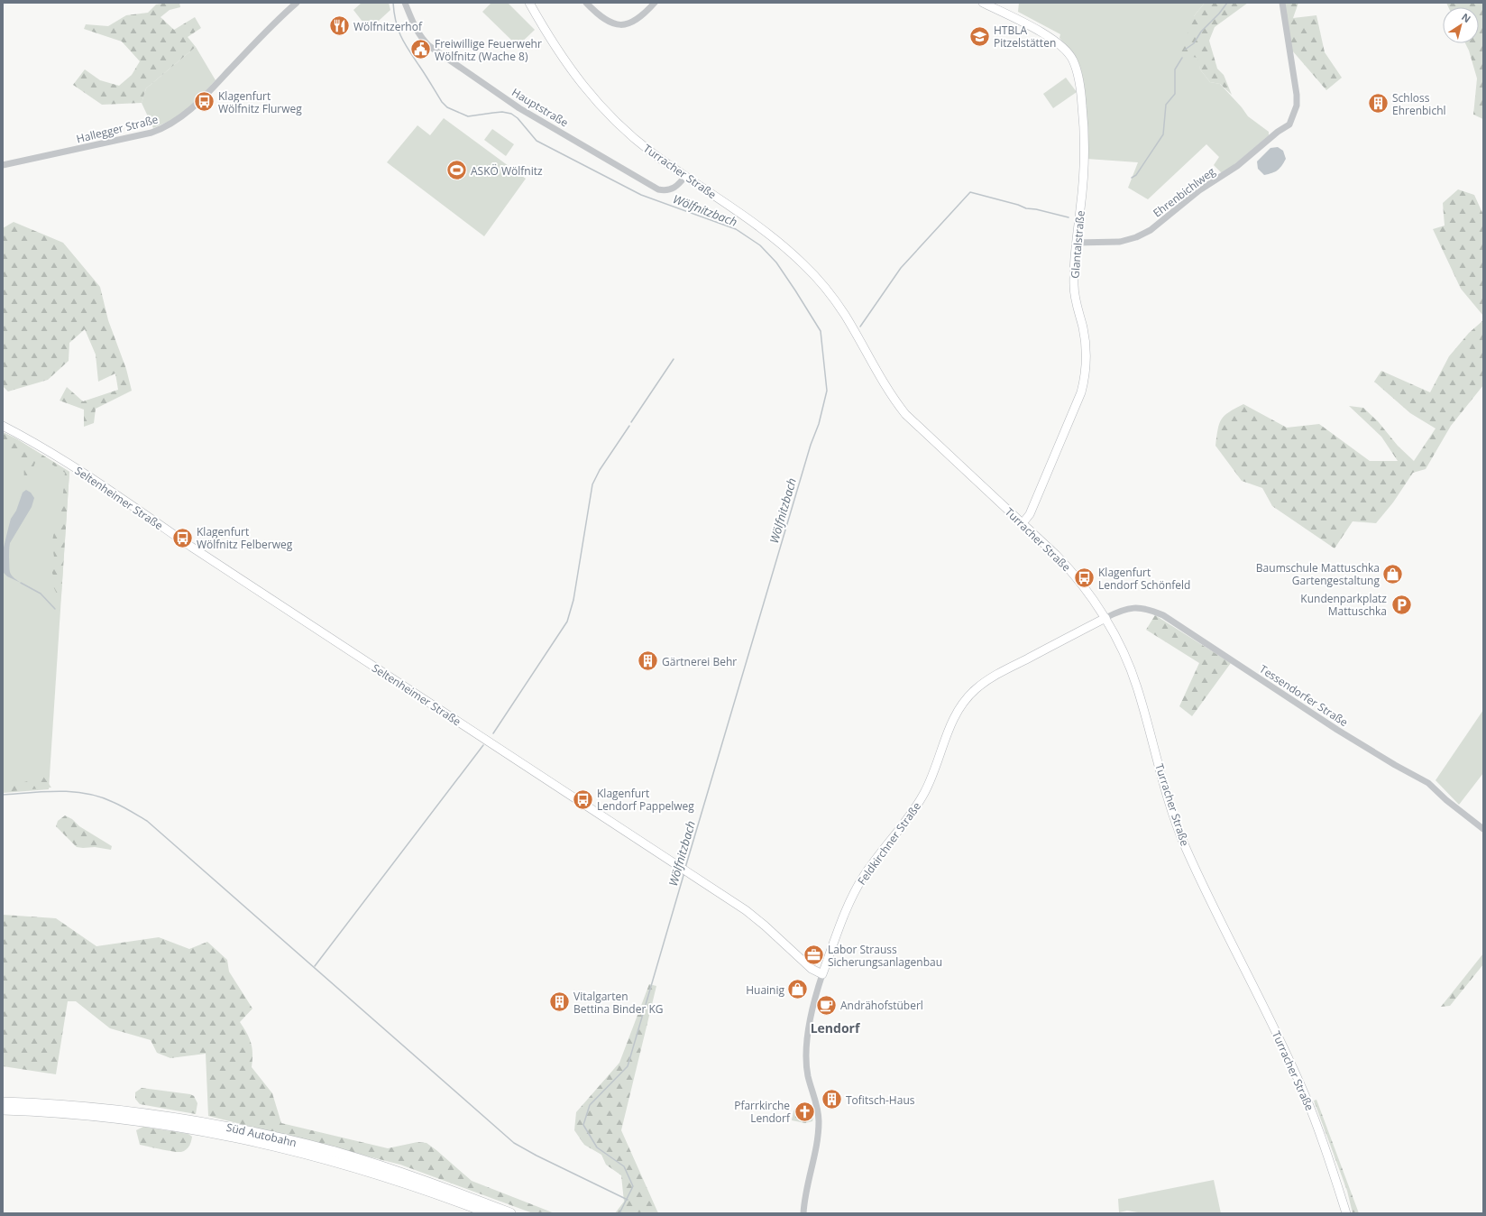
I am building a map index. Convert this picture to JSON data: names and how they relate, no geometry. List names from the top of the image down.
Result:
{
  "streets": {
    "highway": ["Süd Autobahn"],
    "main road": [
      "Turracher Straße",
      "Glantalstraße",
      "Seltenheimer Straße",
      "Feldkirchner Straße"
    ],
    "street": [
      "Hauptstraße",
      "Hallegger Straße",
      "Ehrenbichlweg",
      "Tessendorfer Straße"
    ]
  },
  "crossings": [
    ["Hauptstraße", "Turracher Straße"],
    ["Turracher Straße", "Glantalstraße"],
    ["Turracher Straße", "Tessendorfer Straße"],
    ["Turracher Straße", "Feldkirchner Straße"],
    ["Ehrenbichlweg", "Glantalstraße"],
    ["Seltenheimer Straße", "Feldkirchner Straße"],
    ["Tessendorfer Straße", "Feldkirchner Straße"]
  ],
  "districts": ["Lendorf"],
  "water": ["Wölfnitzbach"],
  "places": {
    "restaurant": ["Wölfnitzerhof"],
    "school or university": ["HTBLA Pitzelstätten"],
    "public building": ["Freiwillige Feuerwehr Wölfnitz (Wache 8)"],
    "bus stop": [
      "Klagenfurt Wölfnitz Flurweg",
      "Klagenfurt Wölfnitz Felberweg",
      "Klagenfurt Lendorf Schönfeld",
      "Klagenfurt Lendorf Pappelweg"
    ],
    "building": [
      "Schloss Ehrenbichl",
      "Gärtnerei Behr",
      "Vitalgarten Bettina Binder KG",
      "Tofitsch-Haus"
    ],
    "sports": ["ASKÖ Wölfnitz"],
    "shop": ["Baumschule Mattuschka Gartengestaltung", "Huainig"],
    "parking": ["Kundenparkplatz Mattuschka"],
    "office": ["Labor Strauss Sicherungsanlagenbau"],
    "cafe": ["Andrähofstüberl"],
    "church": ["Pfarrkirche Lendorf"]
  },
  "north": "top right"
}
